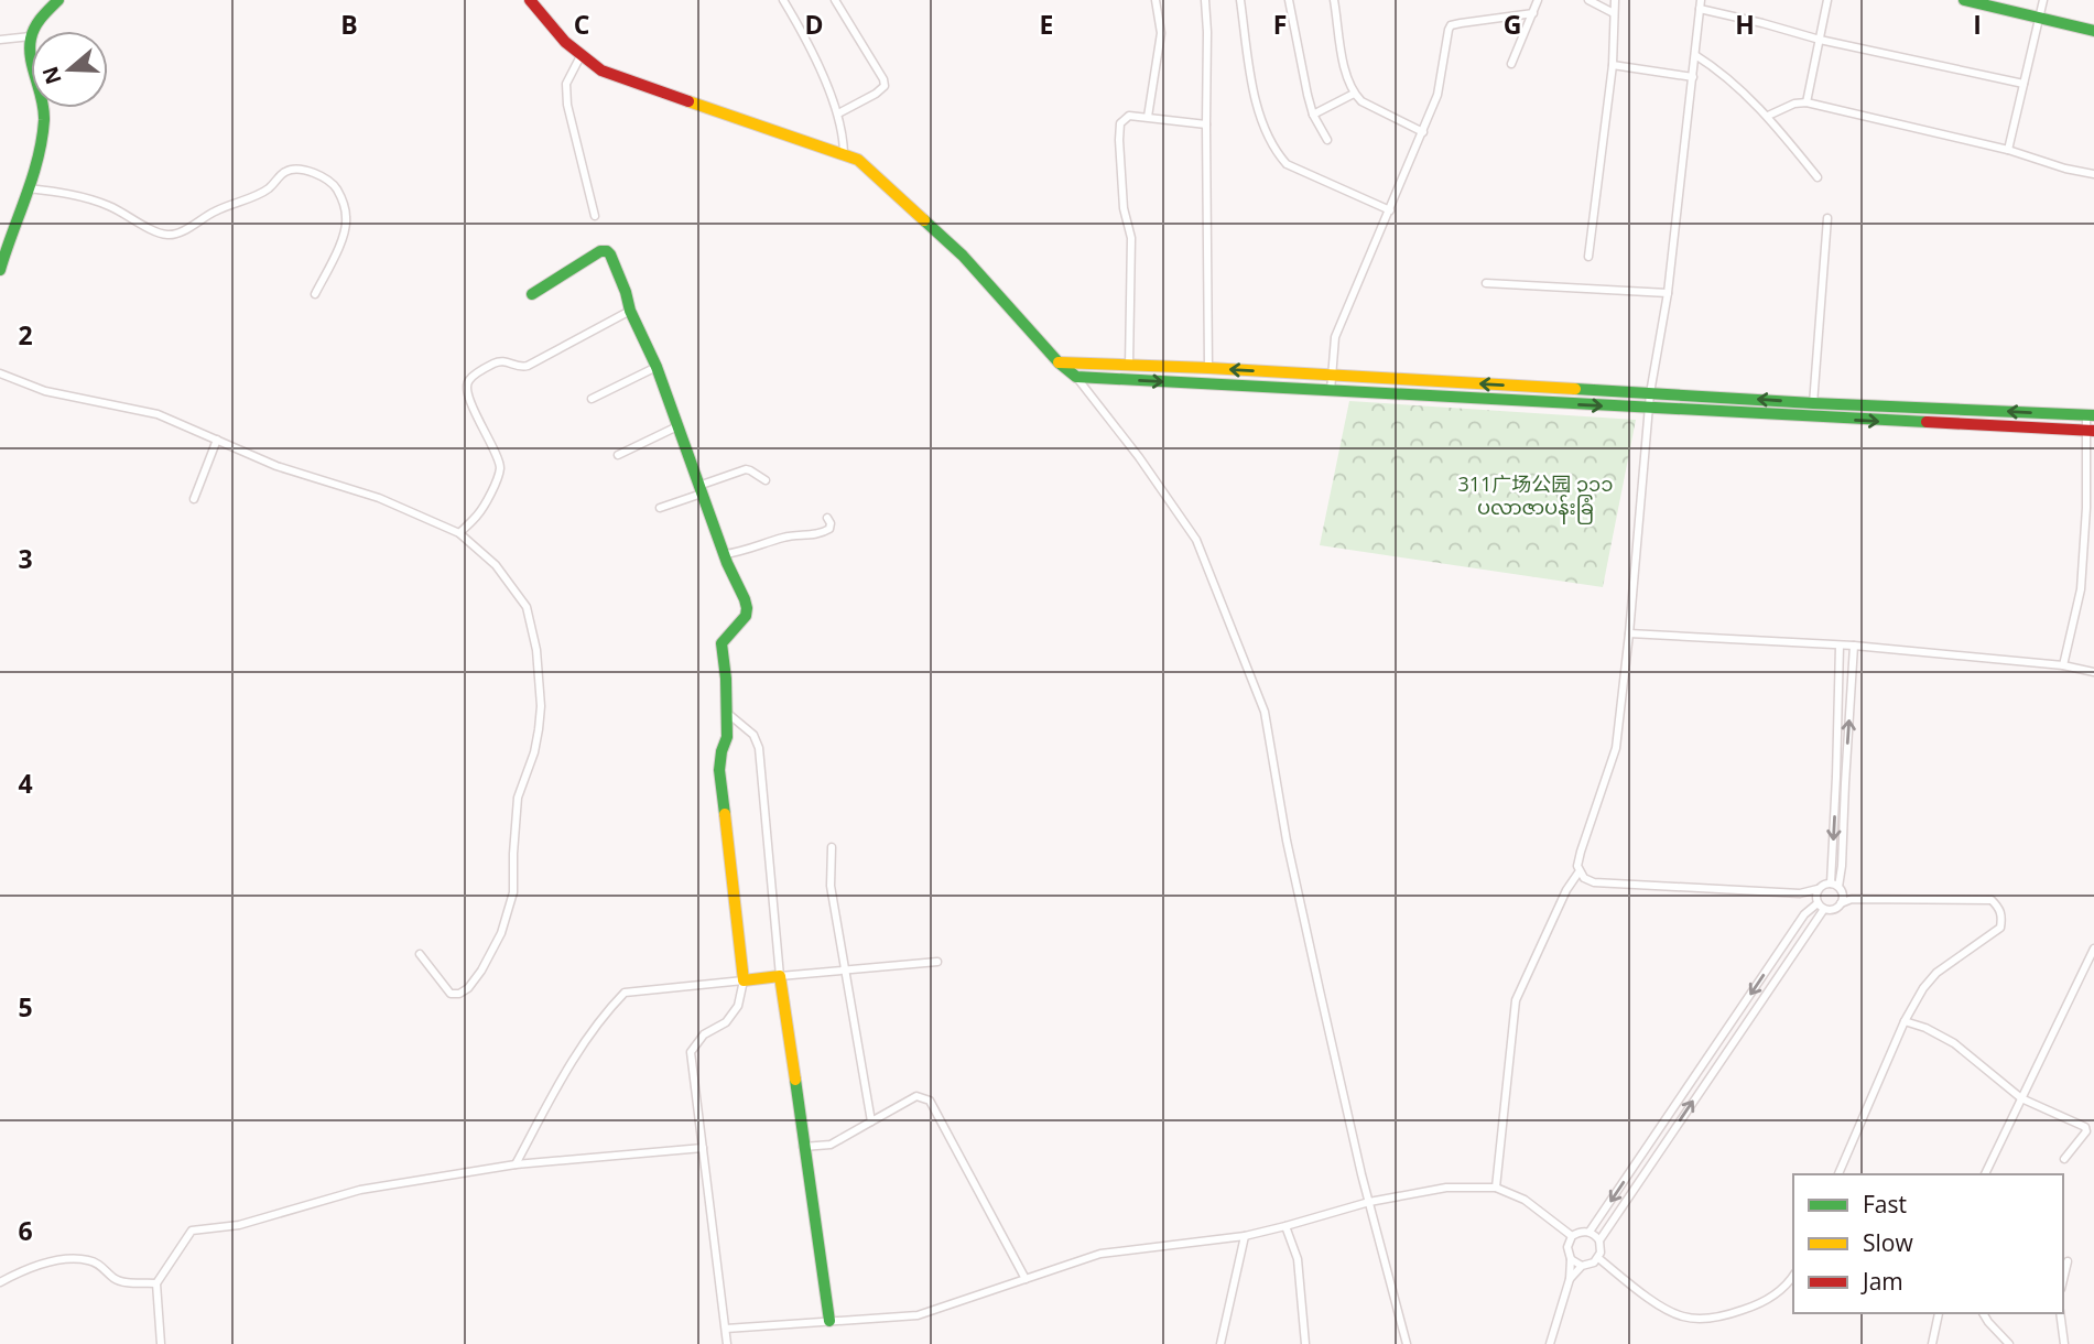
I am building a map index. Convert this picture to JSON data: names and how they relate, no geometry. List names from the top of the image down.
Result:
{
  "parks": ["311广场公园 ၃၁၁ ပလာဇာပန်းခြံ"],
  "legend": ["Fast", "Slow", "Jam"],
  "north": "left",
  "grid": {
    "columns": [
      "B",
      "C",
      "D",
      "E",
      "F",
      "G",
      "H",
      "I"
    ],
    "rows": [
      "2",
      "3",
      "4",
      "5",
      "6"
    ]
  }
}
